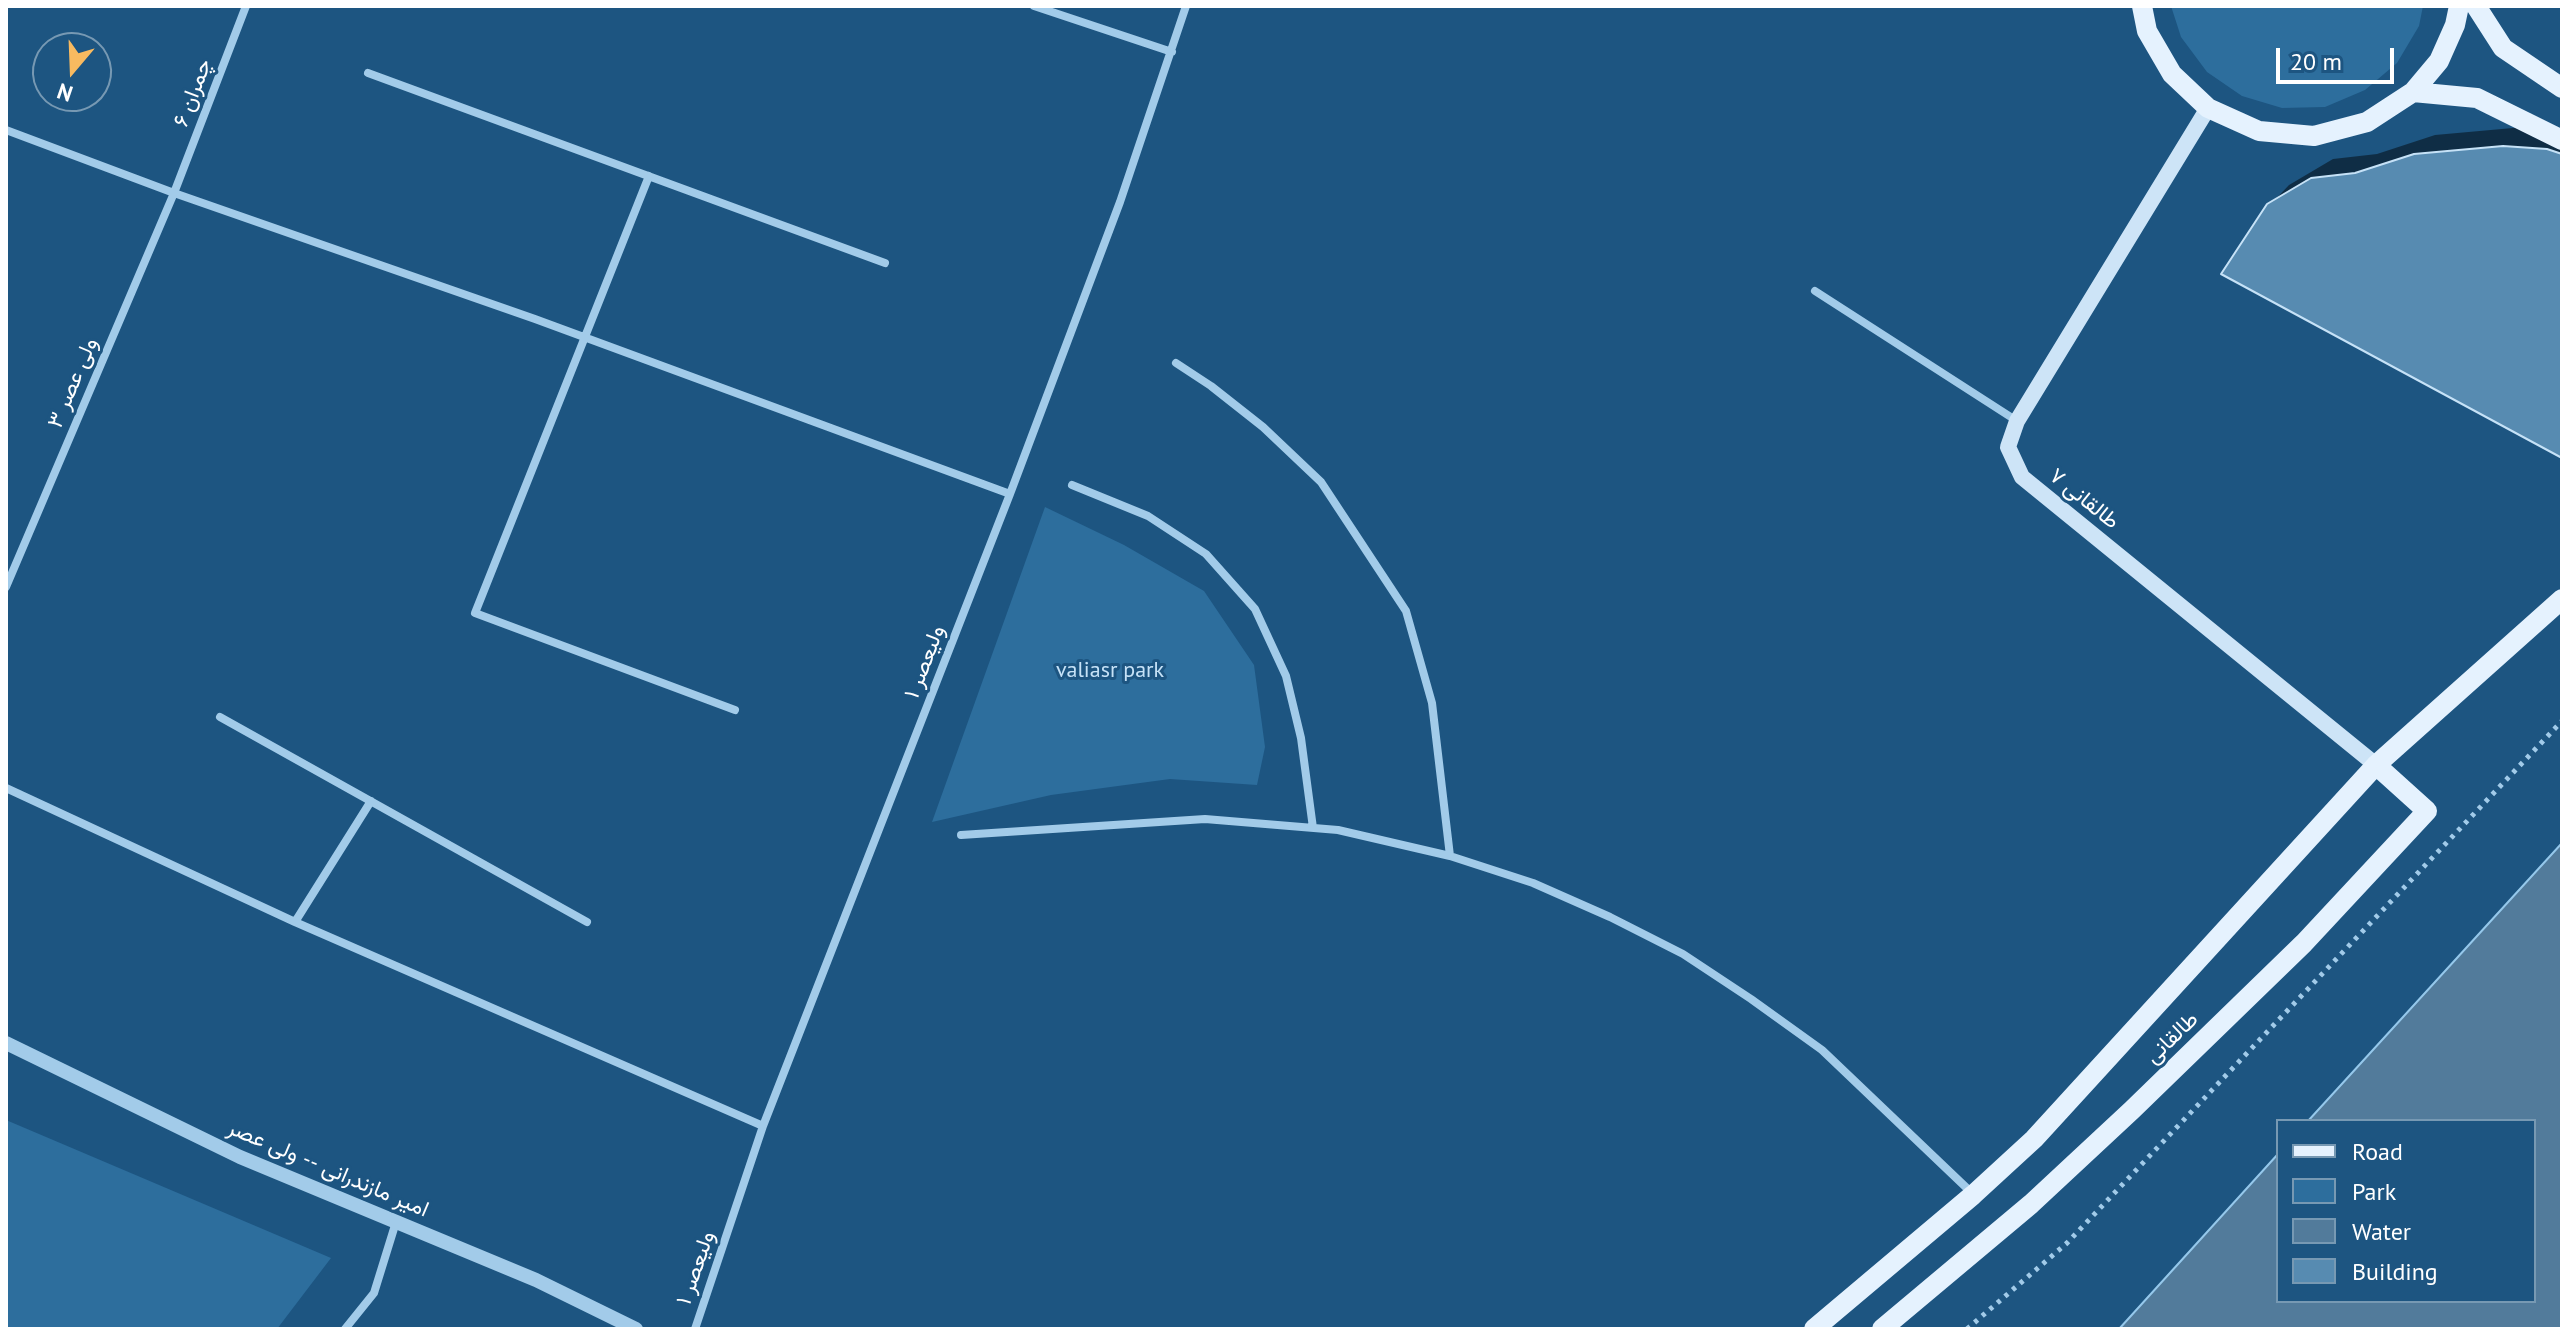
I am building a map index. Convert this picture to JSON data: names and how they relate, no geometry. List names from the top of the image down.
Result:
{
  "streets": {
    "main road": ["طالقانی ۷", "طالقانی"],
    "street": [
      "چمران ۶",
      "ولی عصر ۳",
      "ولیعصر ۱",
      "امیر مازندرانی -- ولی عصر"
    ]
  },
  "crossings": [
    ["چمران ۶", "ولی عصر ۳"],
    ["طالقانی ۷", "طالقانی"]
  ],
  "parks": ["valiasr park"],
  "legend": [
    "Road",
    "Park",
    "Water",
    "Building"
  ],
  "scale_bar": "20 m",
  "north": "bottom"
}
